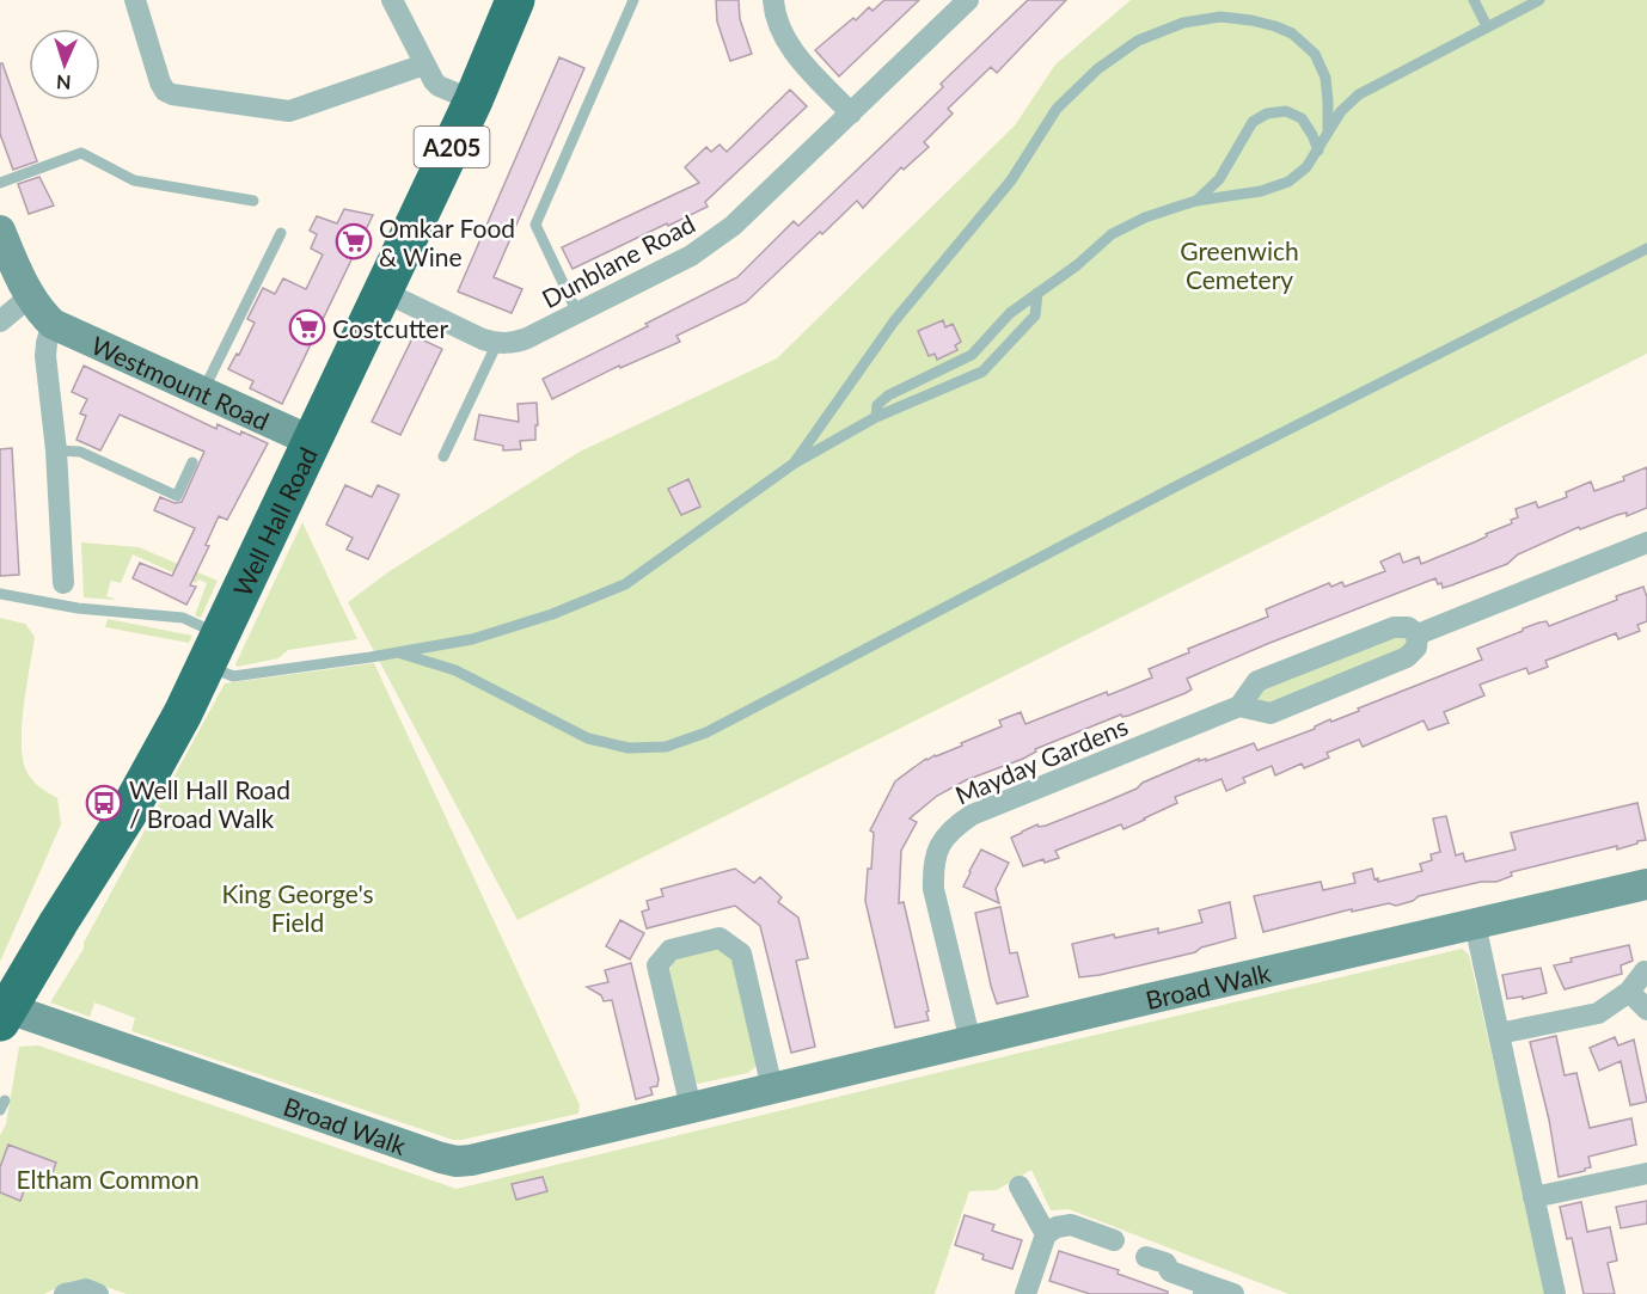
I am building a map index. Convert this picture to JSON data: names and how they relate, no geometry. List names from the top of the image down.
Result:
{
  "streets": {
    "highway": ["A205", "Well Hall Road"],
    "street": [
      "Dunblane Road",
      "Westmount Road",
      "Mayday Gardens",
      "Broad Walk"
    ]
  },
  "crossings": [
    ["Westmount Road", "Well Hall Road"],
    ["Well Hall Road", "Broad Walk"],
    ["Mayday Gardens", "Broad Walk"]
  ],
  "parks": ["Greenwich Cemetery", "King George's Field", "Eltham Common"],
  "places": {
    "supermarket": ["Omkar Food & Wine", "Costcutter"],
    "bus stop": ["Well Hall Road / Broad Walk"]
  },
  "north": "bottom"
}
